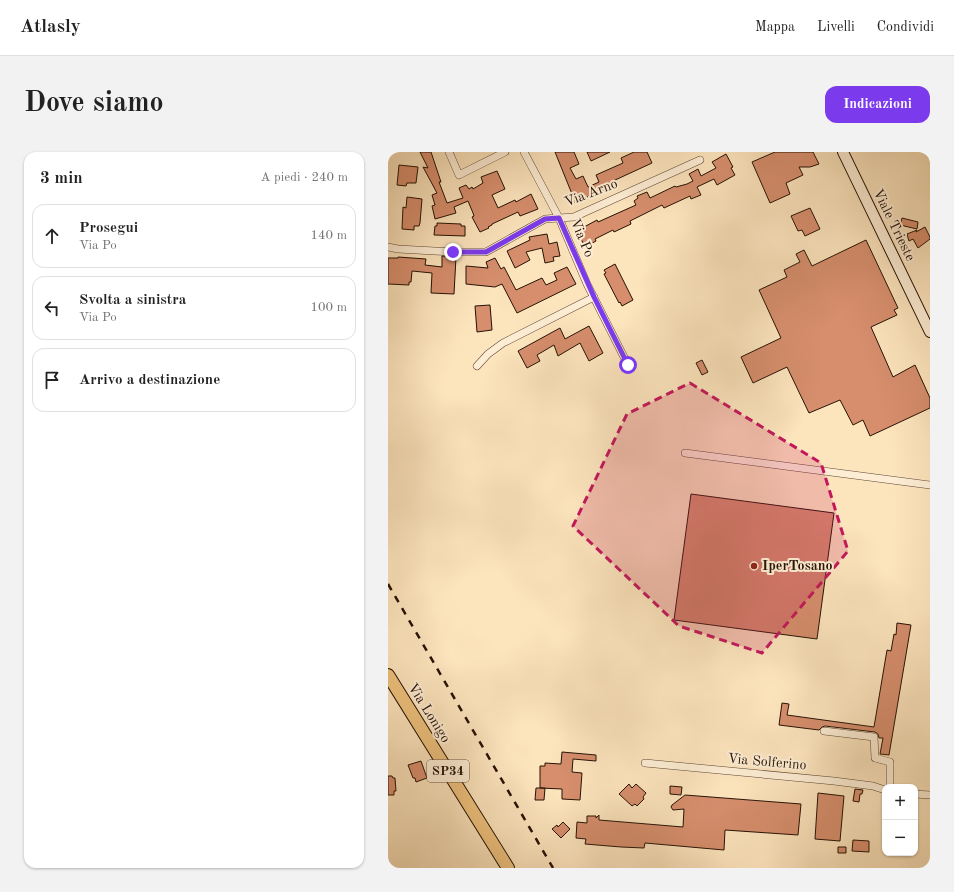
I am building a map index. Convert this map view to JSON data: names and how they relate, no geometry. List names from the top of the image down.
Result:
{
  "streets": {
    "main road": ["Viale Trieste", "Via Lonigo", "SP34"],
    "street": ["Via Arno", "Via Po", "Via Solferino"]
  },
  "crossings": [
    ["Via Arno", "Via Po"]
  ],
  "places": ["IperTosano"],
  "page": {
    "header": "Atlasly",
    "nav": ["Mappa", "Livelli", "Condividi"],
    "buttons": "Indicazioni",
    "title": "Dove siamo",
    "heading": ["3 min", "A piedi · 240 m"],
    "list": [
      ["Prosegui", "Via Po", "140 m"],
      ["Svolta a sinistra", "Via Po", "100 m"],
      "Arrivo a destinazione"
    ],
    "map_buttons": ["+", "−"]
  }
}
